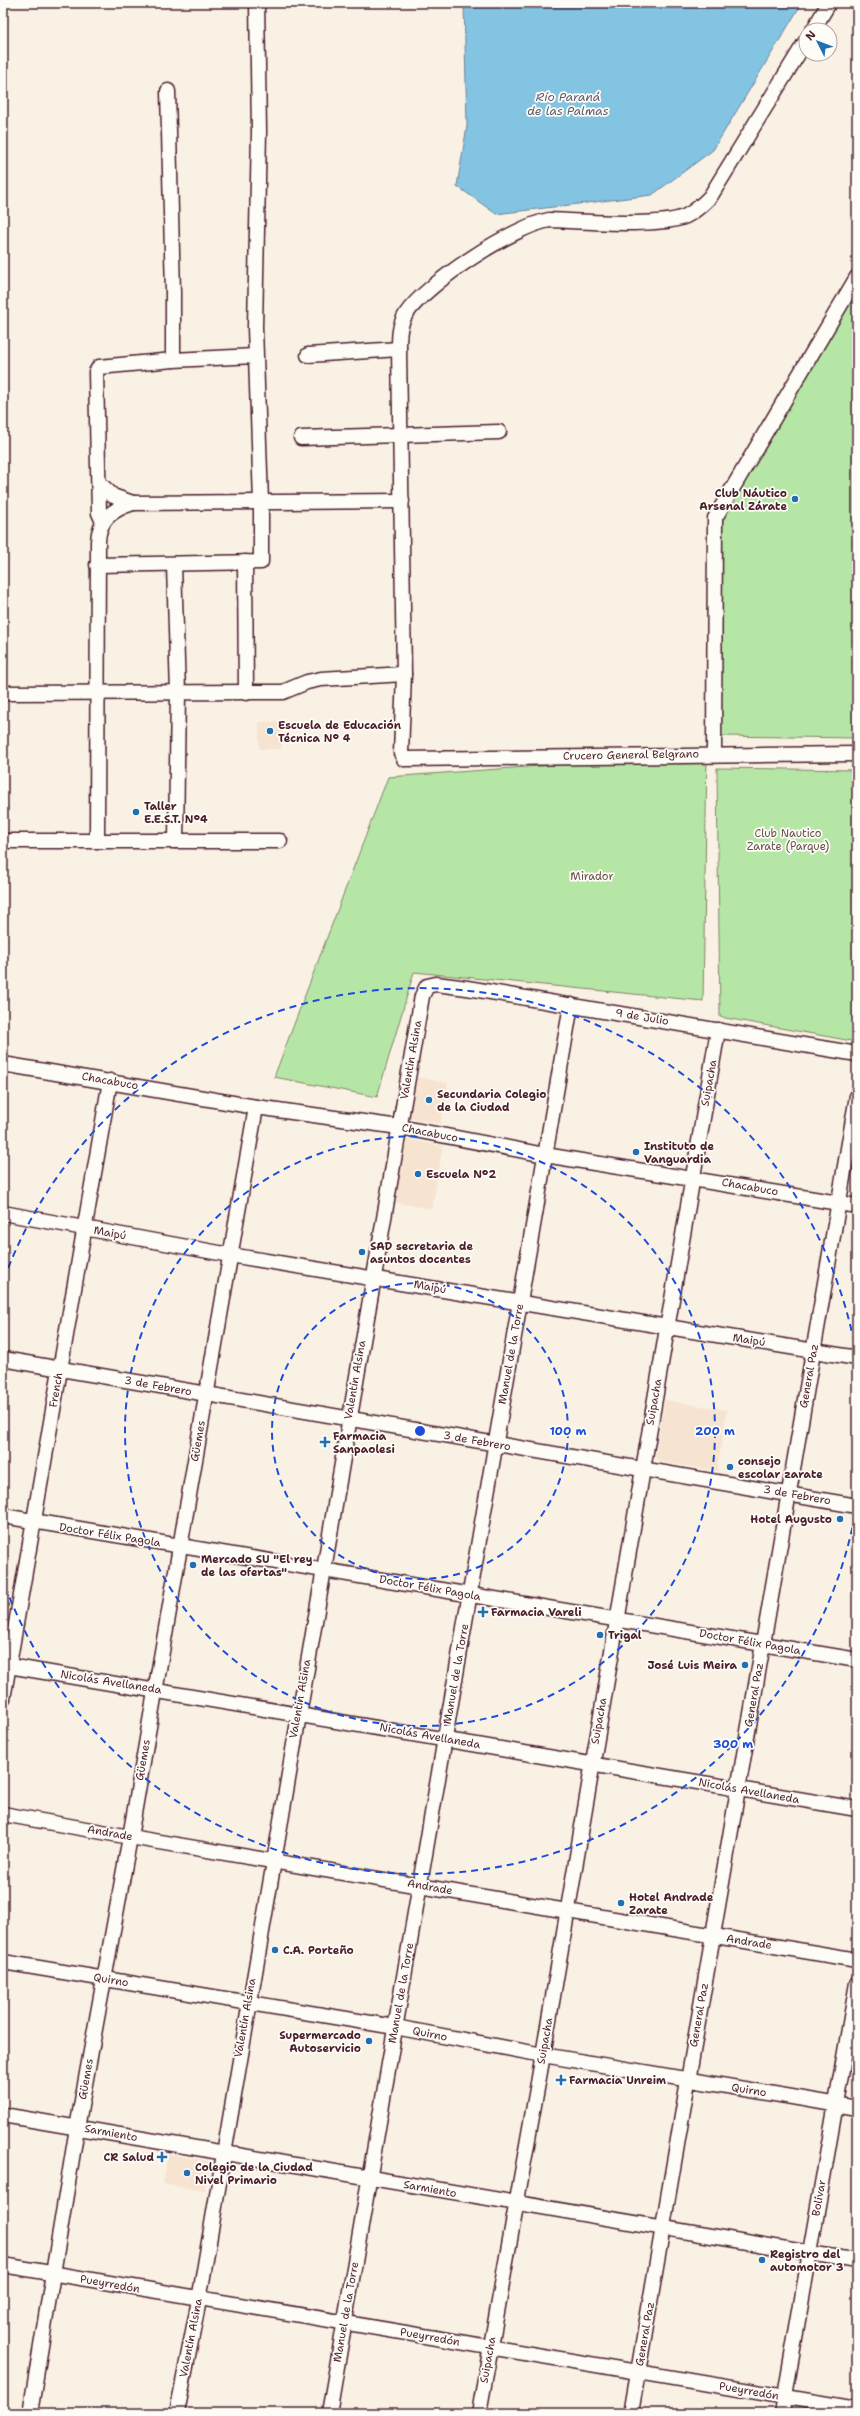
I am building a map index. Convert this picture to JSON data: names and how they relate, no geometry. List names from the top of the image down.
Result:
{
  "streets": {
    "street": [
      "Crucero General Belgrano",
      "9 de Julio",
      "Valentín Alsina",
      "Chacabuco",
      "Suipacha",
      "Maipú",
      "Manuel de la Torre",
      "General Paz",
      "3 de Febrero",
      "French",
      "Güemes",
      "Doctor Félix Pagola",
      "Nicolás Avellaneda",
      "Andrade",
      "Quirno",
      "Sarmiento",
      "Bolívar",
      "Pueyrredón"
    ]
  },
  "crossings": [
    ["9 de Julio", "Valentín Alsina"],
    ["9 de Julio", "Suipacha"],
    ["9 de Julio", "Manuel de la Torre"],
    ["Valentín Alsina", "Chacabuco"],
    ["Valentín Alsina", "Maipú"],
    ["Valentín Alsina", "3 de Febrero"],
    ["Valentín Alsina", "Doctor Félix Pagola"],
    ["Valentín Alsina", "Nicolás Avellaneda"],
    ["Valentín Alsina", "Andrade"],
    ["Valentín Alsina", "Quirno"],
    ["Valentín Alsina", "Sarmiento"],
    ["Valentín Alsina", "Pueyrredón"],
    ["Chacabuco", "Suipacha"],
    ["Chacabuco", "Manuel de la Torre"],
    ["Chacabuco", "General Paz"],
    ["Chacabuco", "French"],
    ["Chacabuco", "Güemes"],
    ["Suipacha", "Maipú"],
    ["Suipacha", "3 de Febrero"],
    ["Suipacha", "Doctor Félix Pagola"],
    ["Suipacha", "Nicolás Avellaneda"],
    ["Suipacha", "Andrade"],
    ["Suipacha", "Quirno"],
    ["Suipacha", "Sarmiento"],
    ["Suipacha", "Pueyrredón"],
    ["Maipú", "Manuel de la Torre"],
    ["Maipú", "General Paz"],
    ["Maipú", "French"],
    ["Maipú", "Güemes"],
    ["Manuel de la Torre", "3 de Febrero"],
    ["Manuel de la Torre", "Doctor Félix Pagola"],
    ["Manuel de la Torre", "Nicolás Avellaneda"],
    ["Manuel de la Torre", "Andrade"],
    ["Manuel de la Torre", "Quirno"],
    ["Manuel de la Torre", "Sarmiento"],
    ["Manuel de la Torre", "Pueyrredón"],
    ["General Paz", "3 de Febrero"],
    ["General Paz", "Doctor Félix Pagola"],
    ["General Paz", "Nicolás Avellaneda"],
    ["General Paz", "Andrade"],
    ["General Paz", "Quirno"],
    ["General Paz", "Sarmiento"],
    ["General Paz", "Pueyrredón"],
    ["3 de Febrero", "French"],
    ["3 de Febrero", "Güemes"],
    ["French", "Doctor Félix Pagola"],
    ["French", "Nicolás Avellaneda"],
    ["Güemes", "Doctor Félix Pagola"],
    ["Güemes", "Nicolás Avellaneda"],
    ["Güemes", "Andrade"],
    ["Güemes", "Quirno"],
    ["Güemes", "Sarmiento"],
    ["Güemes", "Pueyrredón"],
    ["Quirno", "Bolívar"],
    ["Sarmiento", "Bolívar"],
    ["Bolívar", "Pueyrredón"]
  ],
  "water": ["Río Paraná de las Palmas"],
  "parks": ["Club Nautico Zarate (Parque)", "Mirador"],
  "places": {
    "other": [
      "Club Náutico Arsenal Zárate",
      "Escuela de Educación Técnica N° 4",
      "Taller E.E.S.T. N°4",
      "Secundaria Colegio de la Ciudad",
      "Instituto de Vanguardia",
      "Escuela N°2",
      "SAD secretaria de asuntos docentes",
      "consejo escolar zarate",
      "Hotel Augusto",
      "Mercado SU \"El rey de las ofertas\"",
      "Trigal",
      "José Luis Meira",
      "Hotel Andrade Zarate",
      "C.A. Porteño",
      "Supermercado Autoservicio",
      "Colegio de la Ciudad Nivel Primario",
      "Registro del automotor 3"
    ],
    "health": [
      "Farmacia Sanpaolesi",
      "Farmacia Vareli",
      "Farmacia Unreim",
      "CR Salud"
    ]
  },
  "north": "top left",
  "rings": ["100 m", "200 m", "300 m"]
}
